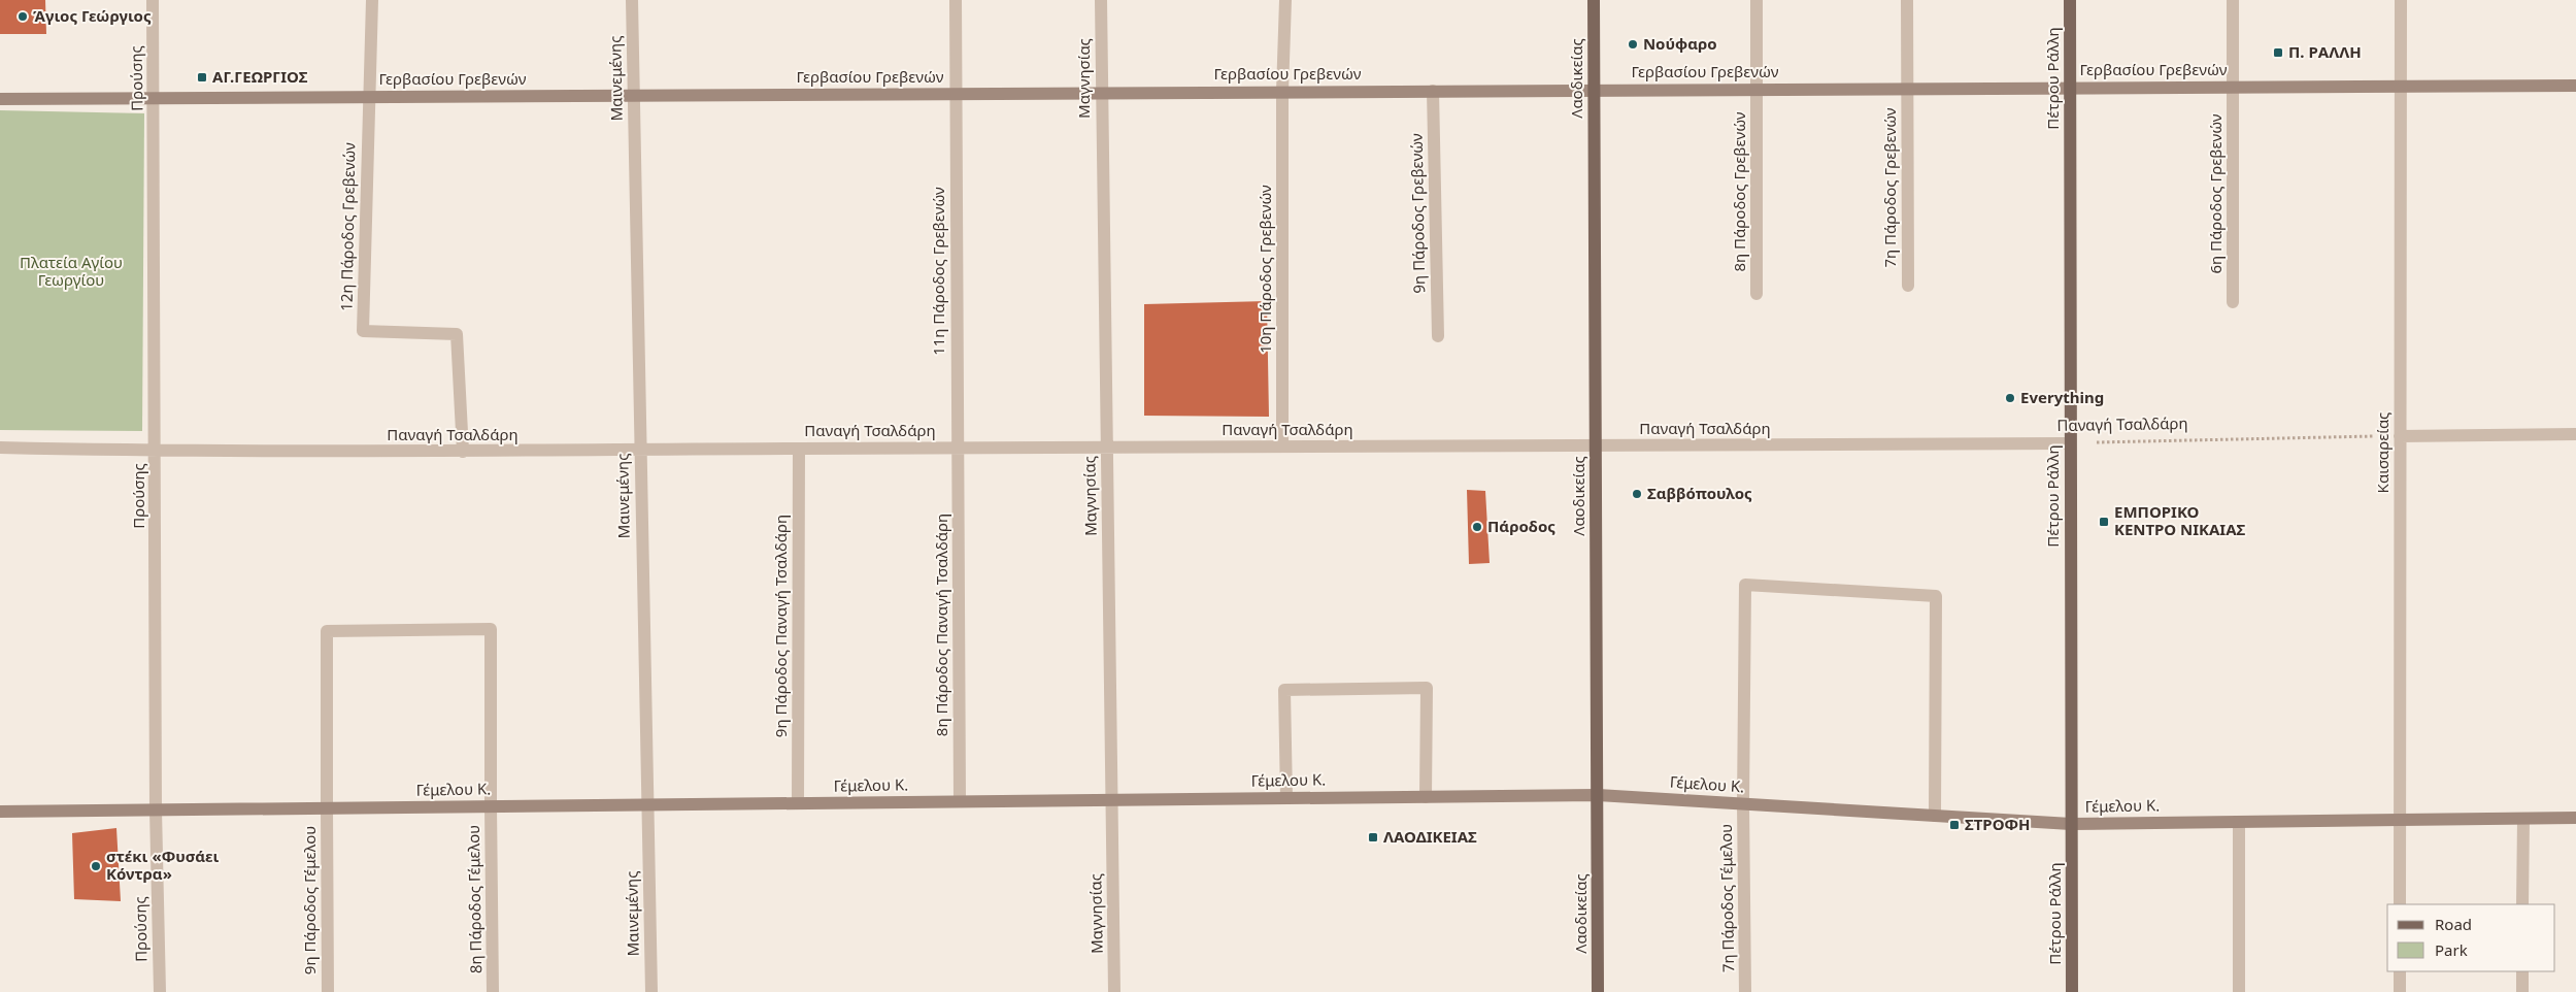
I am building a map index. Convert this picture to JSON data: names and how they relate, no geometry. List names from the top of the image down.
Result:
{
  "streets": {
    "main road": [
      "Γερβασίου Γρεβενών",
      "Λαοδικείας",
      "Πέτρου Ράλλη",
      "Γέμελου Κ."
    ],
    "street": [
      "Προύσης",
      "Μαινεμένης",
      "Μαγνησίας",
      "7η Πάροδος Γρεβενών",
      "8η Πάροδος Γρεβενών",
      "6η Πάροδος Γρεβενών",
      "9η Πάροδος Γρεβενών",
      "12η Πάροδος Γρεβενών",
      "10η Πάροδος Γρεβενών",
      "11η Πάροδος Γρεβενών",
      "Παναγή Τσαλδάρη",
      "Καισαρείας",
      "8η Πάροδος Παναγή Τσαλδάρη",
      "9η Πάροδος Παναγή Τσαλδάρη",
      "7η Πάροδος Γέμελου",
      "8η Πάροδος Γέμελου",
      "9η Πάροδος Γέμελου"
    ]
  },
  "crossings": [
    ["Γερβασίου Γρεβενών", "Προύσης"],
    ["Γερβασίου Γρεβενών", "Μαινεμένης"],
    ["Γερβασίου Γρεβενών", "Μαγνησίας"],
    ["Γερβασίου Γρεβενών", "Λαοδικείας"],
    ["Γερβασίου Γρεβενών", "Πέτρου Ράλλη"],
    ["Γερβασίου Γρεβενών", "7η Πάροδος Γρεβενών"],
    ["Γερβασίου Γρεβενών", "8η Πάροδος Γρεβενών"],
    ["Γερβασίου Γρεβενών", "6η Πάροδος Γρεβενών"],
    ["Γερβασίου Γρεβενών", "9η Πάροδος Γρεβενών"],
    ["Γερβασίου Γρεβενών", "12η Πάροδος Γρεβενών"],
    ["Γερβασίου Γρεβενών", "10η Πάροδος Γρεβενών"],
    ["Γερβασίου Γρεβενών", "11η Πάροδος Γρεβενών"],
    ["Γερβασίου Γρεβενών", "Καισαρείας"],
    ["Προύσης", "Παναγή Τσαλδάρη"],
    ["Προύσης", "Γέμελου Κ."],
    ["Μαινεμένης", "Παναγή Τσαλδάρη"],
    ["Μαινεμένης", "Γέμελου Κ."],
    ["Μαγνησίας", "Παναγή Τσαλδάρη"],
    ["Μαγνησίας", "Γέμελου Κ."],
    ["Λαοδικείας", "Παναγή Τσαλδάρη"],
    ["Λαοδικείας", "Γέμελου Κ."],
    ["Πέτρου Ράλλη", "Παναγή Τσαλδάρη"],
    ["Πέτρου Ράλλη", "Γέμελου Κ."],
    ["12η Πάροδος Γρεβενών", "Παναγή Τσαλδάρη"],
    ["10η Πάροδος Γρεβενών", "Παναγή Τσαλδάρη"],
    ["11η Πάροδος Γρεβενών", "Παναγή Τσαλδάρη"],
    ["11η Πάροδος Γρεβενών", "8η Πάροδος Παναγή Τσαλδάρη"],
    ["Παναγή Τσαλδάρη", "Καισαρείας"],
    ["Παναγή Τσαλδάρη", "8η Πάροδος Παναγή Τσαλδάρη"],
    ["Παναγή Τσαλδάρη", "9η Πάροδος Παναγή Τσαλδάρη"],
    ["Καισαρείας", "Γέμελου Κ."],
    ["8η Πάροδος Παναγή Τσαλδάρη", "Γέμελου Κ."],
    ["9η Πάροδος Παναγή Τσαλδάρη", "Γέμελου Κ."],
    ["Γέμελου Κ.", "7η Πάροδος Γέμελου"],
    ["Γέμελου Κ.", "8η Πάροδος Γέμελου"],
    ["Γέμελου Κ.", "9η Πάροδος Γέμελου"],
    ["8η Πάροδος Γέμελου", "9η Πάροδος Γέμελου"]
  ],
  "parks": ["Πλατεία Αγίου Γεωργίου"],
  "places": {
    "other": [
      "Άγιος Γεώργιος",
      "Νούφαρο",
      "Everything",
      "Σαββόπουλος",
      "Πάροδος",
      "στέκι «Φυσάει Κόντρα»"
    ],
    "transit": [
      "Π. ΡΑΛΛΗ",
      "ΑΓ.ΓΕΩΡΓΙΟΣ",
      "ΕΜΠΟΡΙΚΟ ΚΕΝΤΡΟ ΝΙΚΑΙΑΣ",
      "ΣΤΡΟΦΗ",
      "ΛΑΟΔΙΚΕΙΑΣ"
    ]
  },
  "legend": ["Road", "Park"]
}
